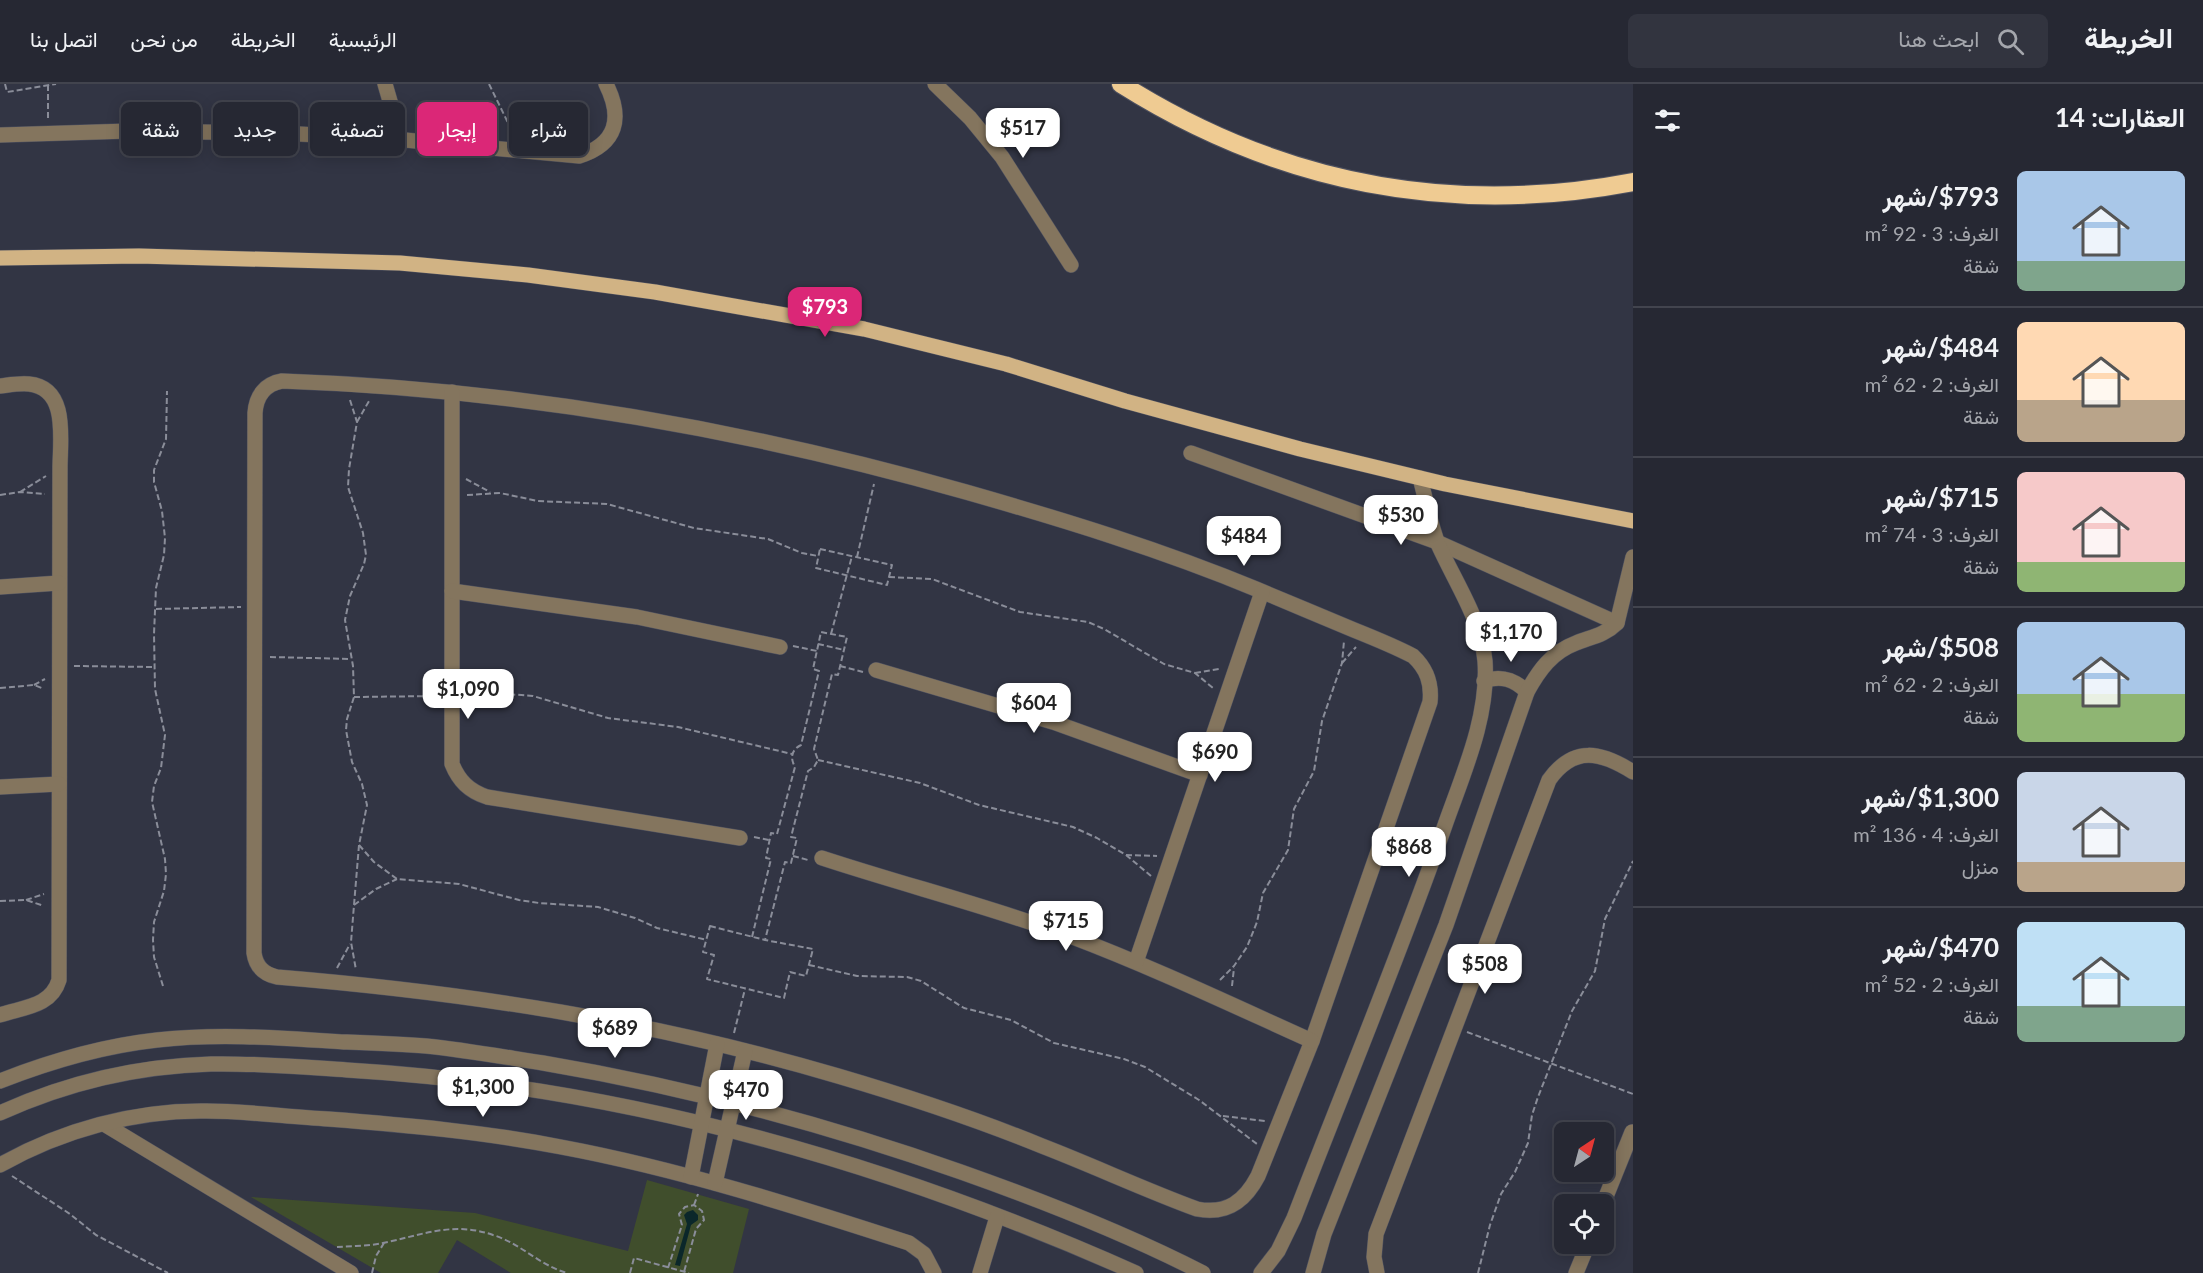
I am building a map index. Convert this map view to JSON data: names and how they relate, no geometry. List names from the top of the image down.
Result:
{
  "north": "top right",
  "page": {
    "header": "الخريطة",
    "search": "ابحث هنا",
    "nav": [
      "الرئيسية",
      "الخريطة",
      "من نحن",
      "اتصل بنا"
    ],
    "heading": "العقارات: 14",
    "chip": [
      "شراء",
      "إيجار",
      "تصفية",
      "جديد",
      "شقة"
    ],
    "price": [
      "$517",
      "$793",
      "$530",
      "$484",
      "$1,170",
      "$1,090",
      "$604",
      "$690",
      "$868",
      "$715",
      "$508",
      "$689",
      "$1,300",
      "$470"
    ],
    "list": [
      {
        "name": "$793/شهر",
        "note": "الغرف: 3 · 92 m² · شقة"
      },
      {
        "name": "$484/شهر",
        "note": "الغرف: 2 · 62 m² · شقة"
      },
      {
        "name": "$715/شهر",
        "note": "الغرف: 3 · 74 m² · شقة"
      },
      {
        "name": "$508/شهر",
        "note": "الغرف: 2 · 62 m² · شقة"
      },
      {
        "name": "$1,300/شهر",
        "note": "الغرف: 4 · 136 m² · منزل"
      },
      {
        "name": "$470/شهر",
        "note": "الغرف: 2 · 52 m² · شقة"
      }
    ]
  }
}
